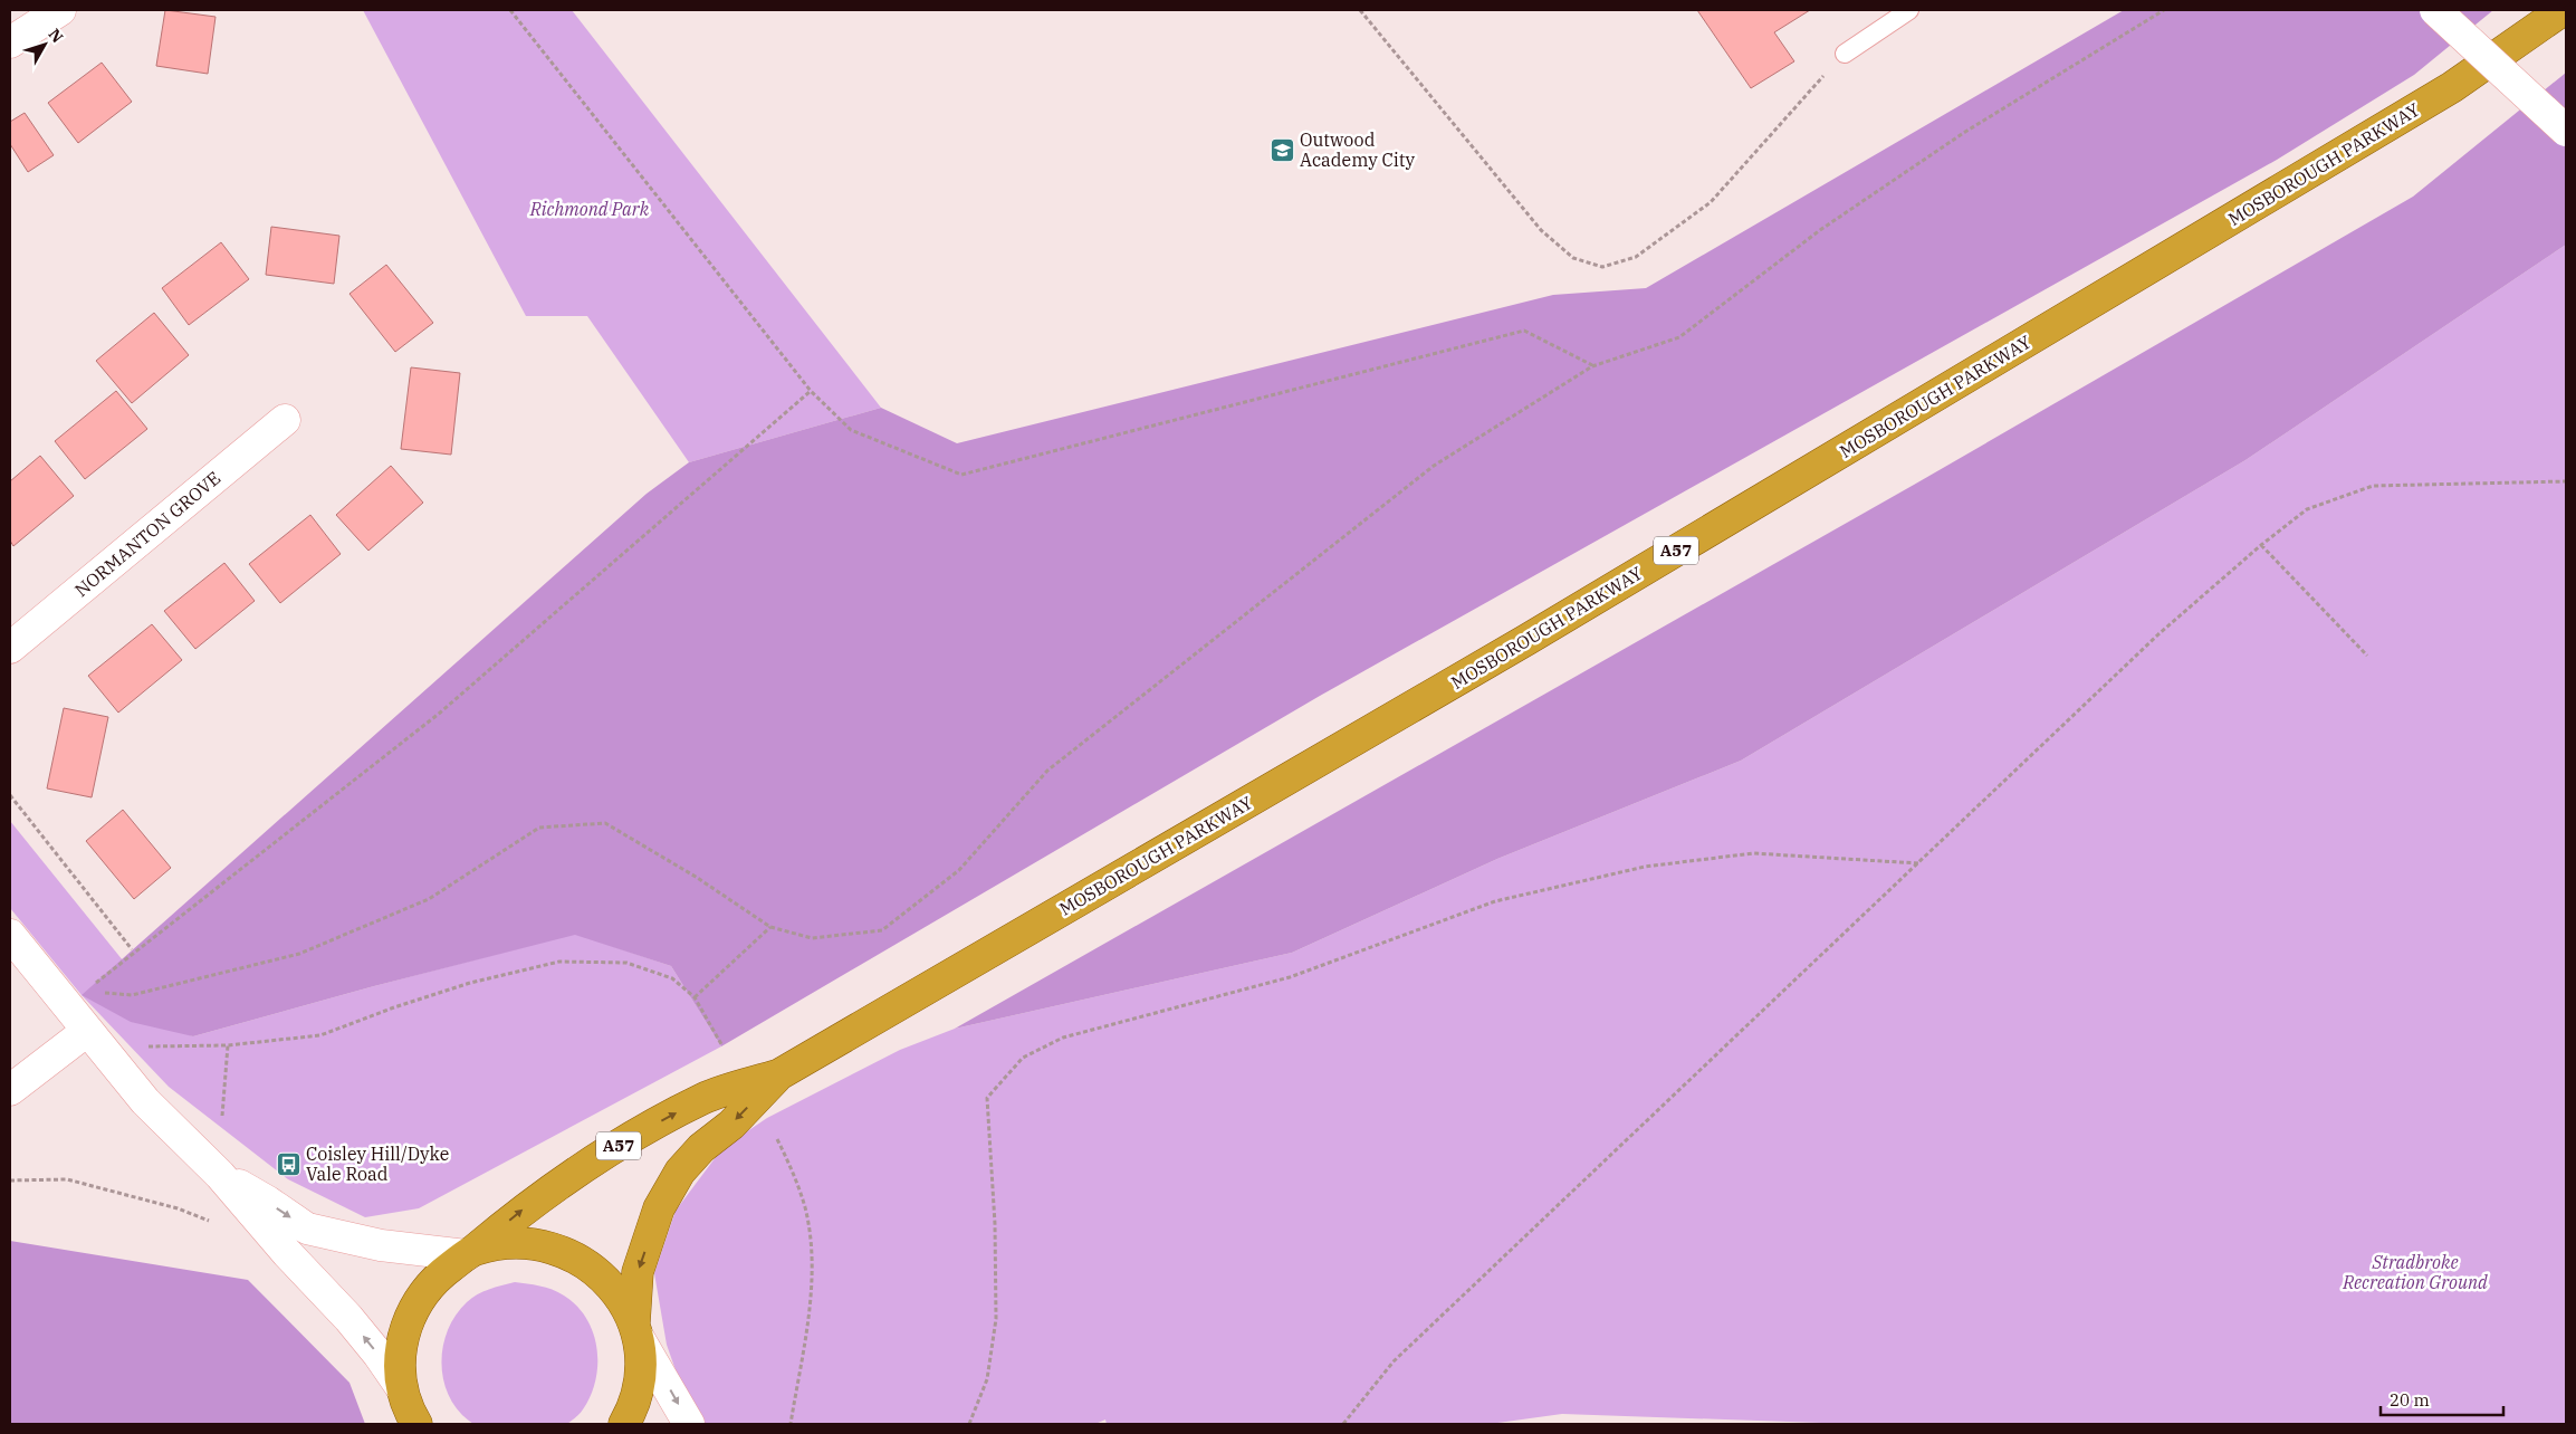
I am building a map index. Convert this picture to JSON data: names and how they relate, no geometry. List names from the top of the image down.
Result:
{
  "streets": {
    "highway": ["MOSBOROUGH PARKWAY", "A57"],
    "main road": ["NORMANTON GROVE"]
  },
  "crossings": [
    ["MOSBOROUGH PARKWAY", "A57"]
  ],
  "parks": ["Richmond Park", "Stradbroke Recreation Ground"],
  "places": {
    "school or university": ["Outwood Academy City"],
    "bus stop": ["Coisley Hill/Dyke Vale Road"]
  },
  "scale_bar": "20 m",
  "north": "top right"
}
